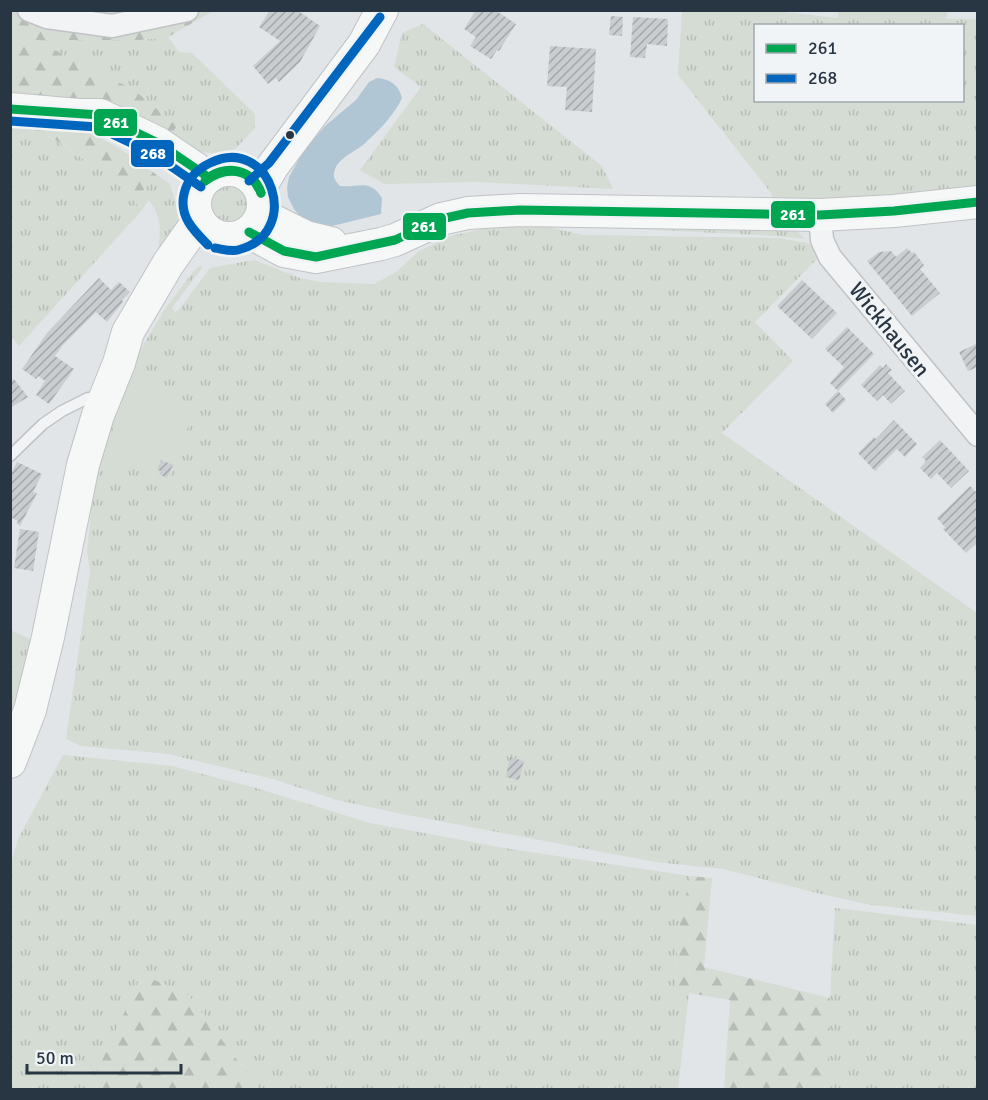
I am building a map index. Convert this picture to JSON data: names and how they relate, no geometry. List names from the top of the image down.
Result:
{
  "streets": {
    "street": ["Wickhausen"]
  },
  "lines": ["transit line 268", "transit line 261"],
  "legend": ["261", "268"],
  "scale_bar": "50 m"
}
